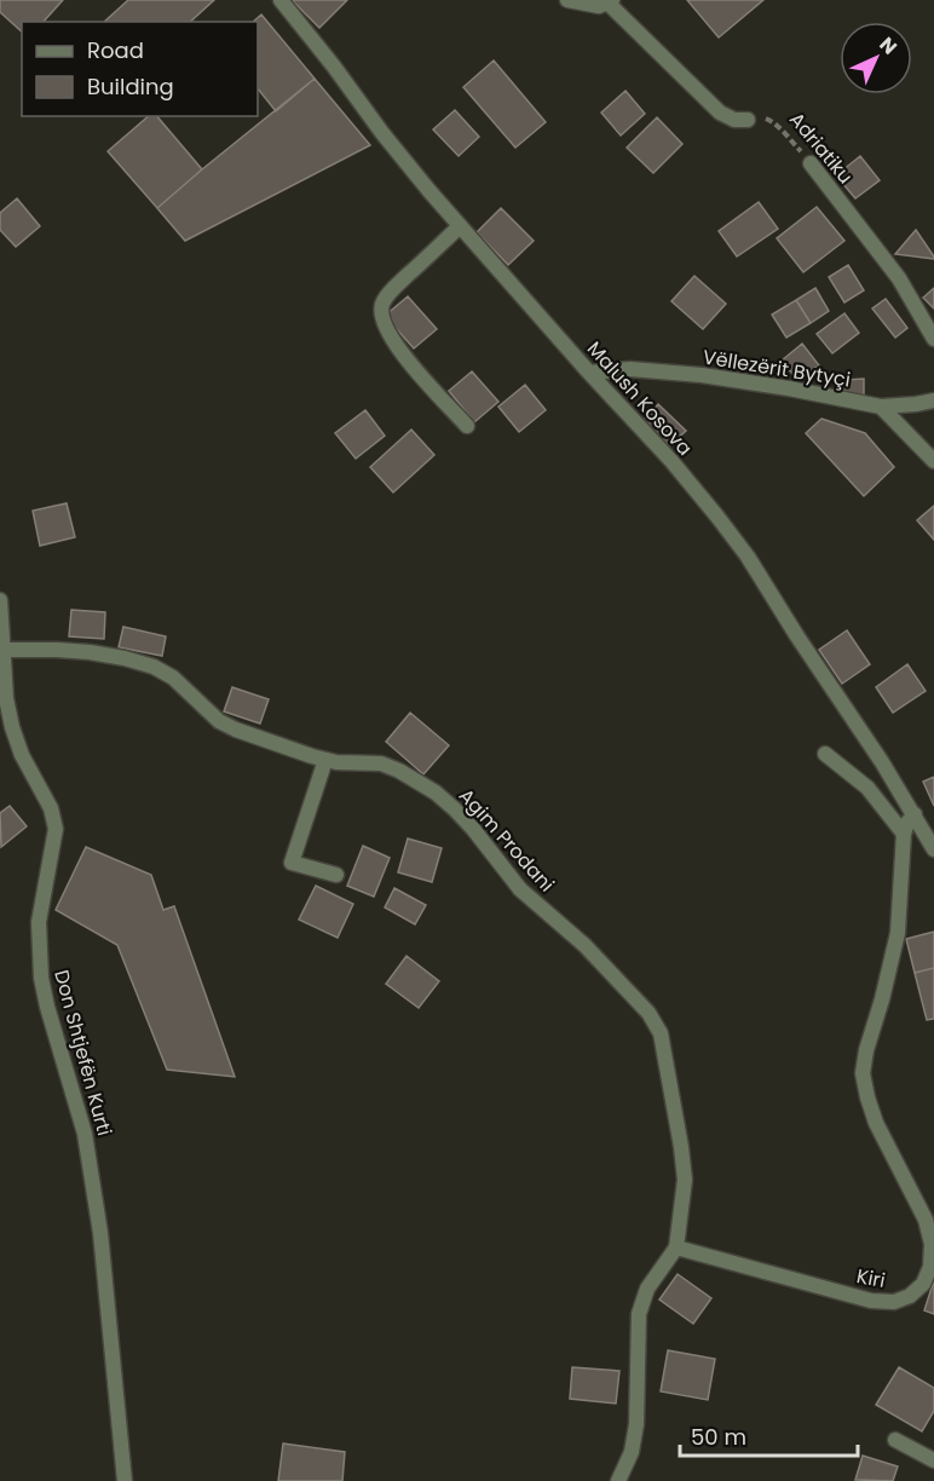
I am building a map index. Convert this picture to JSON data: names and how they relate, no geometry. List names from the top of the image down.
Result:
{
  "streets": {
    "street": [
      "Adriatiku",
      "Vëllezërit Bytyçi",
      "Malush Kosova",
      "Agim Prodani",
      "Don Shtjefën Kurti",
      "Kiri"
    ]
  },
  "crossings": [
    ["Vëllezërit Bytyçi", "Malush Kosova"],
    ["Malush Kosova", "Kiri"],
    ["Agim Prodani", "Don Shtjefën Kurti"],
    ["Agim Prodani", "Kiri"]
  ],
  "legend": ["Road", "Building"],
  "scale_bar": "50 m",
  "north": "top right"
}
